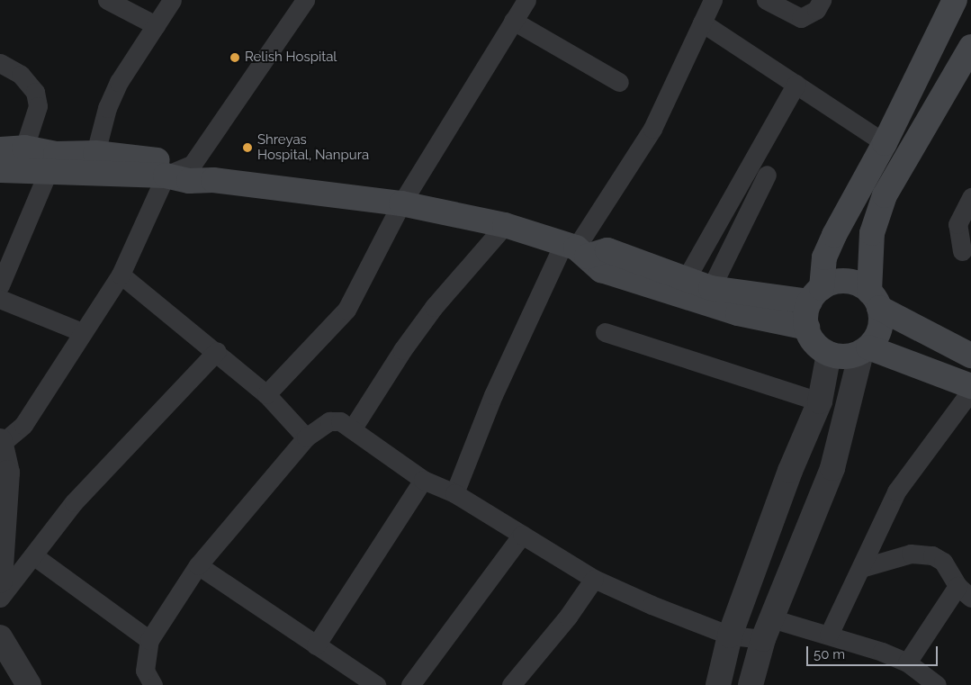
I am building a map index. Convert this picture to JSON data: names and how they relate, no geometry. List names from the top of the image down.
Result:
{
  "places": ["Relish Hospital", "Shreyas Hospital, Nanpura"],
  "scale_bar": "50 m"
}
